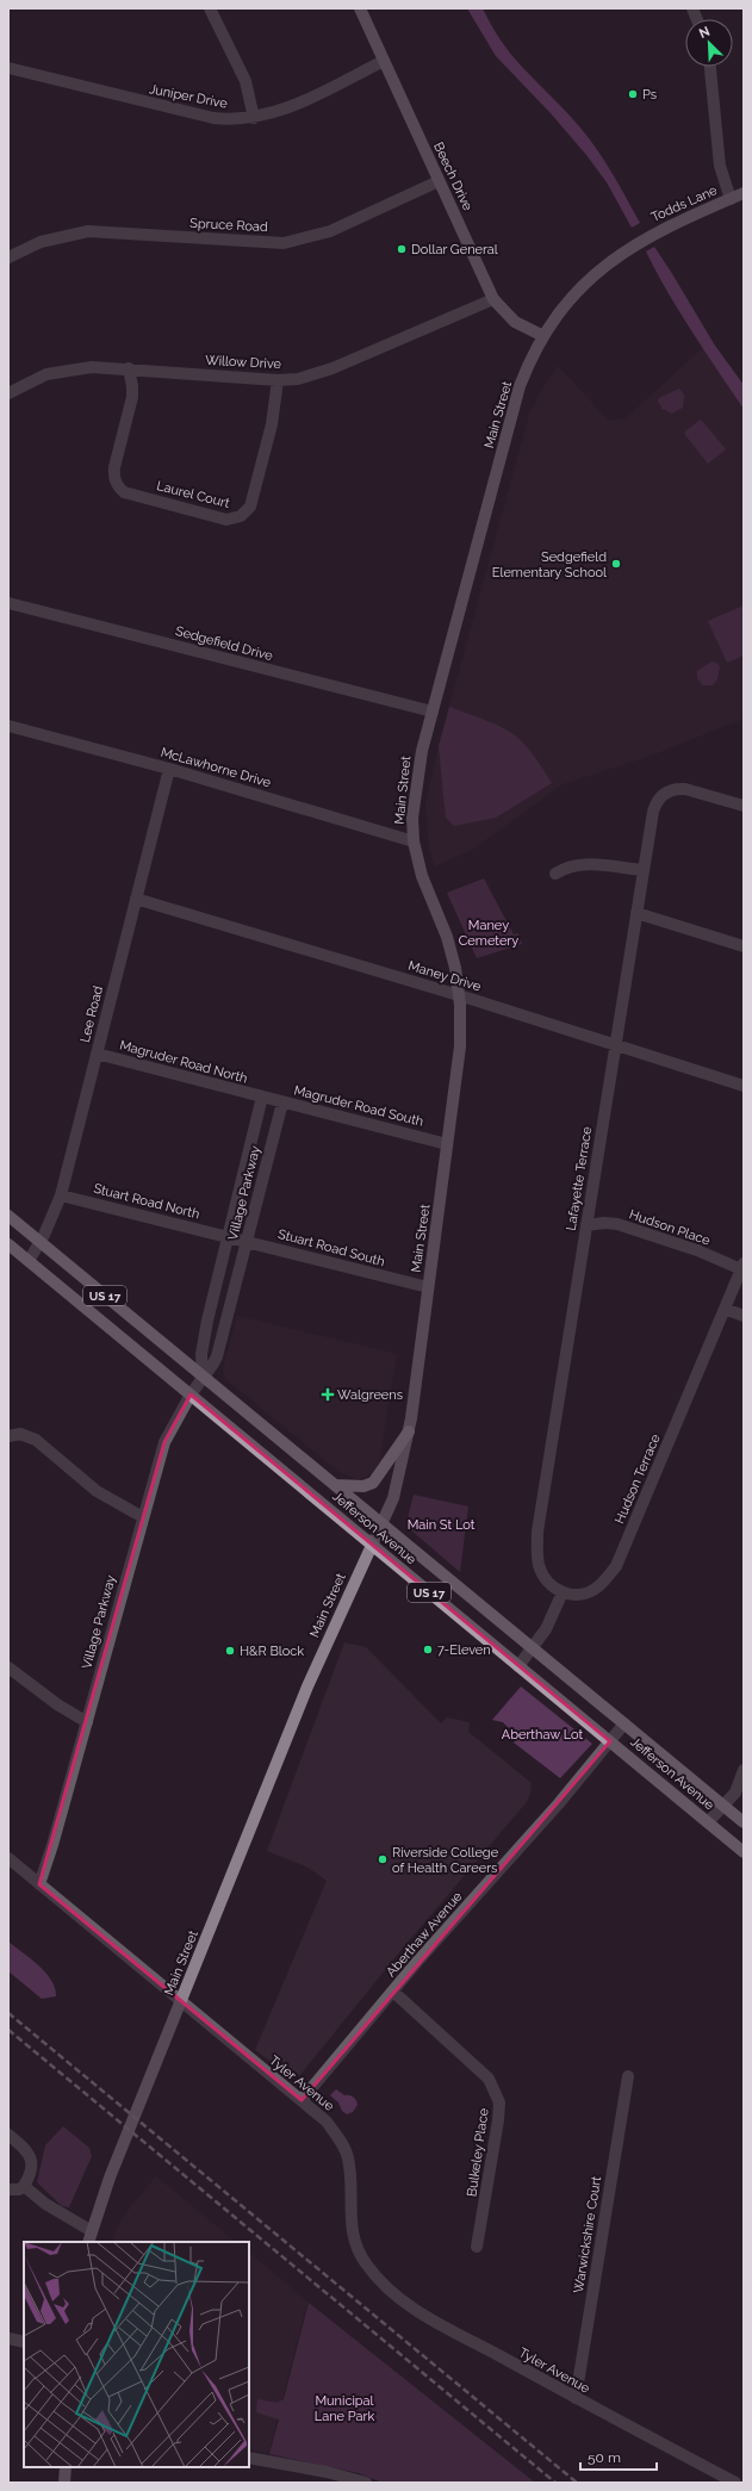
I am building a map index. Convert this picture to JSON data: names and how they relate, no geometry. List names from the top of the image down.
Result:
{
  "streets": {
    "main road": [
      "Beech Drive",
      "Todds Lane",
      "Main Street",
      "US 17",
      "Jefferson Avenue"
    ],
    "street": [
      "Juniper Drive",
      "Spruce Road",
      "Willow Drive",
      "Laurel Court",
      "Sedgefield Drive",
      "McLawhorne Drive",
      "Maney Drive",
      "Lee Road",
      "Magruder Road North",
      "Magruder Road South",
      "Lafayette Terrace",
      "Village Parkway",
      "Stuart Road North",
      "Hudson Place",
      "Stuart Road South",
      "Hudson Terrace",
      "Aberthaw Avenue",
      "Tyler Avenue",
      "Bulkeley Place",
      "Warwickshire Court"
    ]
  },
  "crossings": [
    ["Juniper Drive", "Beech Drive"],
    ["Beech Drive", "Spruce Road"],
    ["Beech Drive", "Willow Drive"],
    ["Beech Drive", "Main Street"],
    ["Todds Lane", "Main Street"],
    ["Willow Drive", "Laurel Court"],
    ["Main Street", "Sedgefield Drive"],
    ["Main Street", "McLawhorne Drive"],
    ["Main Street", "Maney Drive"],
    ["Main Street", "Magruder Road South"],
    ["Main Street", "Stuart Road South"],
    ["Main Street", "Jefferson Avenue"],
    ["Main Street", "Tyler Avenue"],
    ["McLawhorne Drive", "Lee Road"],
    ["Maney Drive", "Lee Road"],
    ["Maney Drive", "Lafayette Terrace"],
    ["Lee Road", "Magruder Road North"],
    ["Lee Road", "Stuart Road North"],
    ["Lee Road", "Jefferson Avenue"],
    ["Magruder Road North", "Magruder Road South"],
    ["Magruder Road North", "Village Parkway"],
    ["Magruder Road South", "Village Parkway"],
    ["Lafayette Terrace", "Hudson Place"],
    ["Lafayette Terrace", "Hudson Terrace"],
    ["Village Parkway", "Stuart Road North"],
    ["Village Parkway", "Stuart Road South"],
    ["Village Parkway", "Jefferson Avenue"],
    ["Village Parkway", "Tyler Avenue"],
    ["Stuart Road North", "Stuart Road South"],
    ["Hudson Place", "Hudson Terrace"],
    ["Jefferson Avenue", "Aberthaw Avenue"],
    ["Aberthaw Avenue", "Tyler Avenue"],
    ["Aberthaw Avenue", "Bulkeley Place"],
    ["Tyler Avenue", "Warwickshire Court"]
  ],
  "parks": [
    "Maney Cemetery",
    "Main St Lot",
    "Aberthaw Lot",
    "Municipal Lane Park"
  ],
  "places": {
    "other": [
      "Ps",
      "Dollar General",
      "Sedgefield Elementary School",
      "7-Eleven",
      "H&R Block",
      "Riverside College of Health Careers"
    ],
    "health": ["Walgreens"]
  },
  "scale_bar": "50 m",
  "north": "top left"
}
